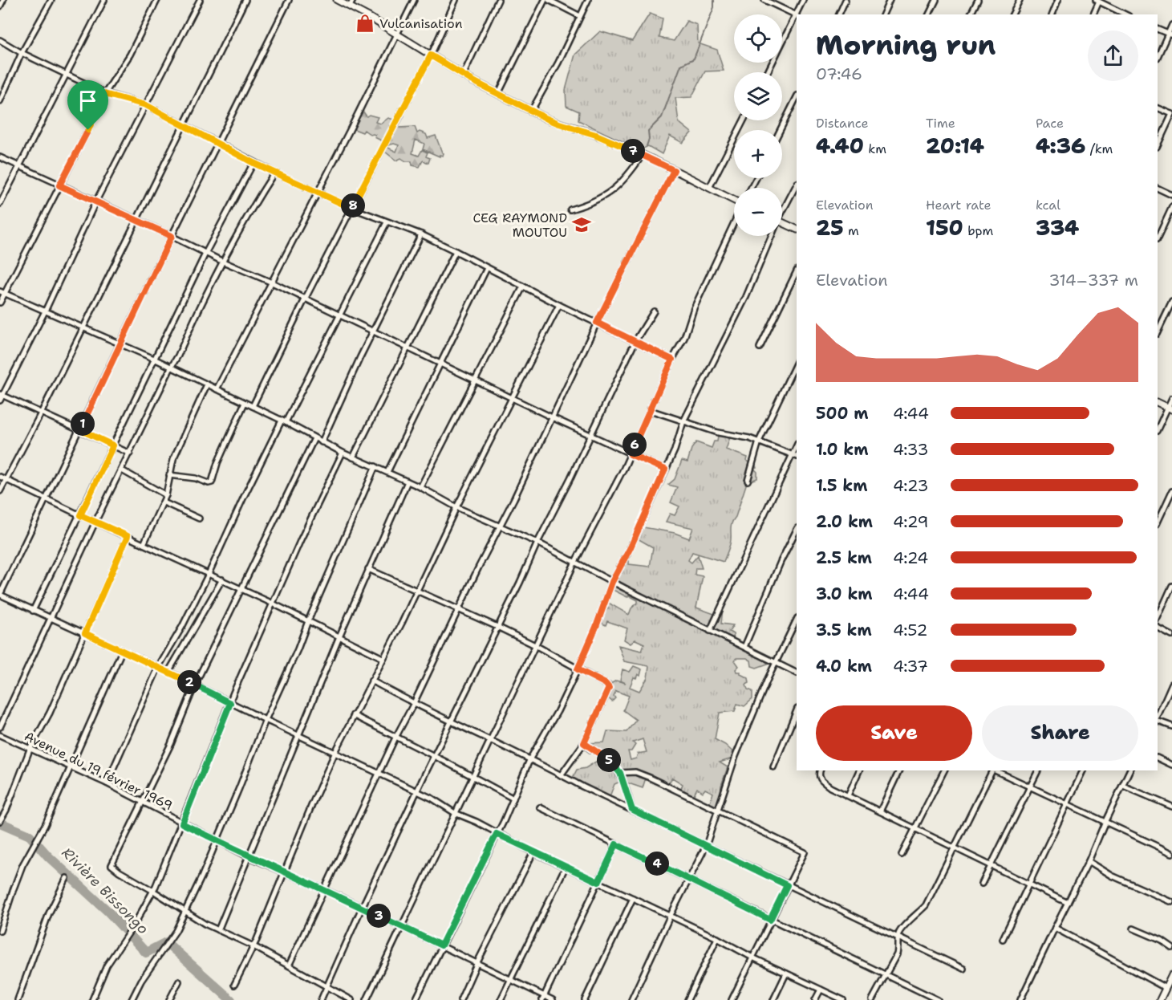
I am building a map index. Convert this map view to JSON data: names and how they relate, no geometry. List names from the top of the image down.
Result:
{
  "streets": {
    "street": ["Avenue du 19 février 1969"]
  },
  "water": ["Rivière Bissongo"],
  "places": {
    "shop": ["Vulcanisation"],
    "school or university": ["CEG RAYMOND MOUTOU"]
  },
  "page": {
    "map_buttons": ["+", "−"],
    "heading": ["Morning run", "07:46"],
    "stats": [
      ["Distance", "4.40 km"],
      ["Time", "20:14"],
      ["Pace", "4:36 /km"],
      ["Elevation", "25 m"],
      ["Heart rate", "150 bpm"],
      ["kcal", "334"]
    ],
    "pins": [
      "7",
      "8",
      "1",
      "6",
      "2",
      "5",
      "4",
      "3"
    ],
    "chart": ["Elevation", "314–337 m"],
    "list": [
      {
        "name": "500 m",
        "note": "4:44"
      },
      {
        "name": "1.0 km",
        "note": "4:33"
      },
      {
        "name": "1.5 km",
        "note": "4:23"
      },
      {
        "name": "2.0 km",
        "note": "4:29"
      },
      {
        "name": "2.5 km",
        "note": "4:24"
      },
      {
        "name": "3.0 km",
        "note": "4:44"
      },
      {
        "name": "3.5 km",
        "note": "4:52"
      },
      {
        "name": "4.0 km",
        "note": "4:37"
      }
    ],
    "buttons": ["Save", "Share"]
  }
}
